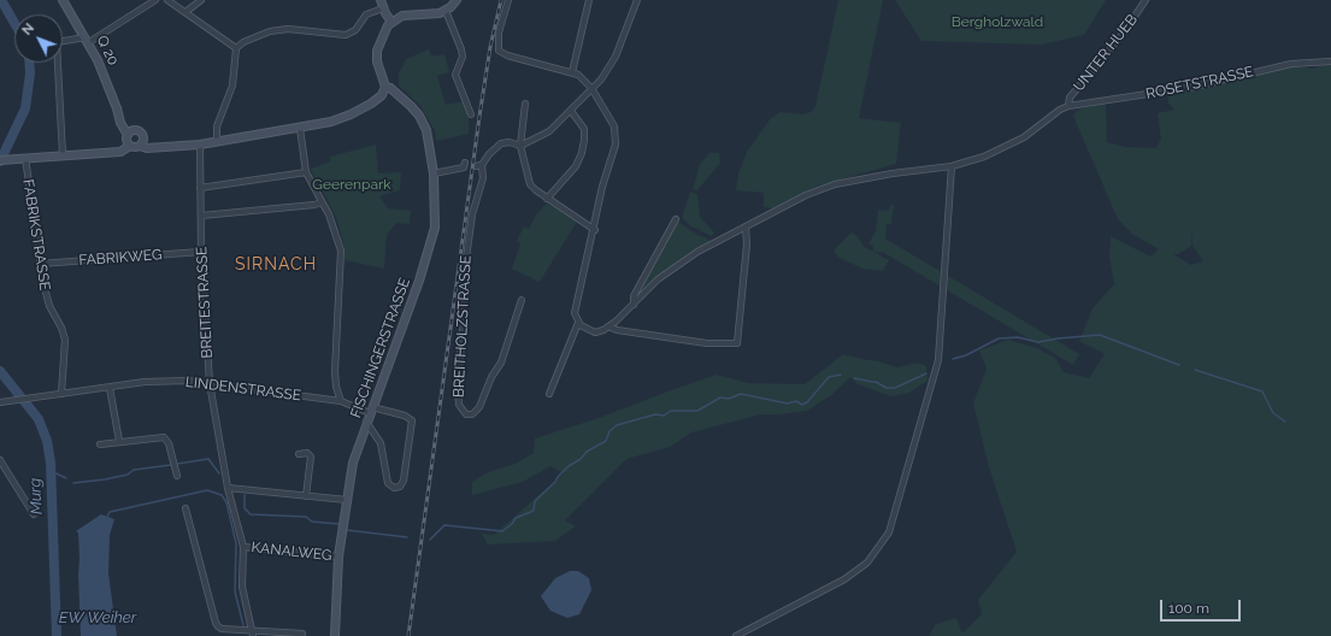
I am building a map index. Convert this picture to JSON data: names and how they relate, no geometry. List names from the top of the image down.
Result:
{
  "streets": {
    "main road": ["Q 20", "FISCHINGERSTRASSE"],
    "street": [
      "UNTER HUEB",
      "ROSETSTRASSE",
      "FABRIKSTRASSE",
      "FABRIKWEG",
      "BREITESTRASSE",
      "BREITHOLZSTRASSE",
      "LINDENSTRASSE",
      "KANALWEG"
    ]
  },
  "crossings": [
    ["UNTER HUEB", "ROSETSTRASSE"],
    ["FABRIKSTRASSE", "FABRIKWEG"],
    ["FABRIKSTRASSE", "LINDENSTRASSE"],
    ["FABRIKWEG", "BREITESTRASSE"],
    ["BREITESTRASSE", "LINDENSTRASSE"],
    ["BREITESTRASSE", "KANALWEG"],
    ["FISCHINGERSTRASSE", "LINDENSTRASSE"],
    ["FISCHINGERSTRASSE", "KANALWEG"]
  ],
  "districts": ["SIRNACH"],
  "water": ["Murg", "EW Weiher"],
  "parks": ["Bergholzwald", "Geerenpark"],
  "scale_bar": "100 m",
  "north": "top left"
}
